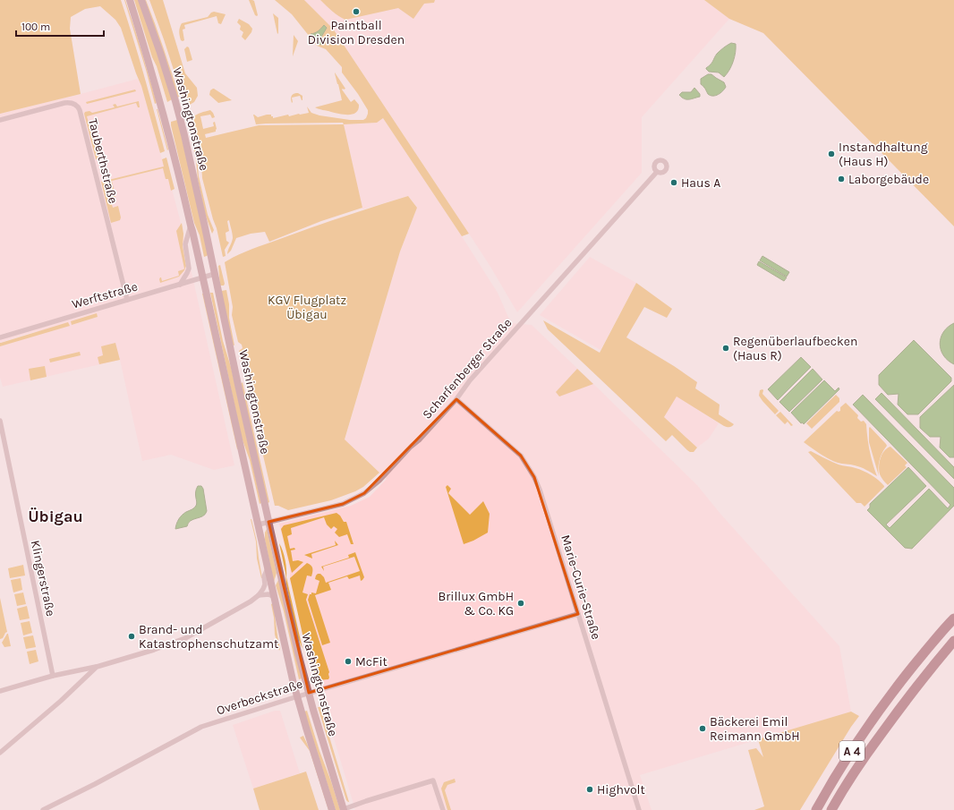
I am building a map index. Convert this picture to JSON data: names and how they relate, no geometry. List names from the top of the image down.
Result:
{
  "streets": {
    "highway": ["A 4"],
    "main road": ["Washingtonstraße"],
    "street": [
      "Tauberthstraße",
      "Werftstraße",
      "Scharfenberger Straße",
      "Klingerstraße",
      "Marie-Curie-Straße",
      "Overbeckstraße"
    ]
  },
  "crossings": [
    ["Washingtonstraße", "Werftstraße"],
    ["Washingtonstraße", "Scharfenberger Straße"],
    ["Washingtonstraße", "Overbeckstraße"],
    ["Tauberthstraße", "Werftstraße"],
    ["Scharfenberger Straße", "Marie-Curie-Straße"],
    ["Marie-Curie-Straße", "Overbeckstraße"]
  ],
  "districts": ["Übigau"],
  "parks": ["KGV Flugplatz Übigau"],
  "places": [
    "Paintball Division Dresden",
    "Instandhaltung (Haus H)",
    "Laborgebäude",
    "Haus A",
    "Regenüberlaufbecken (Haus R)",
    "Brillux GmbH & Co. KG",
    "Brand- und Katastrophenschutzamt",
    "McFit",
    "Bäckerei Emil Reimann GmbH",
    "Highvolt"
  ],
  "scale_bar": "100 m"
}
